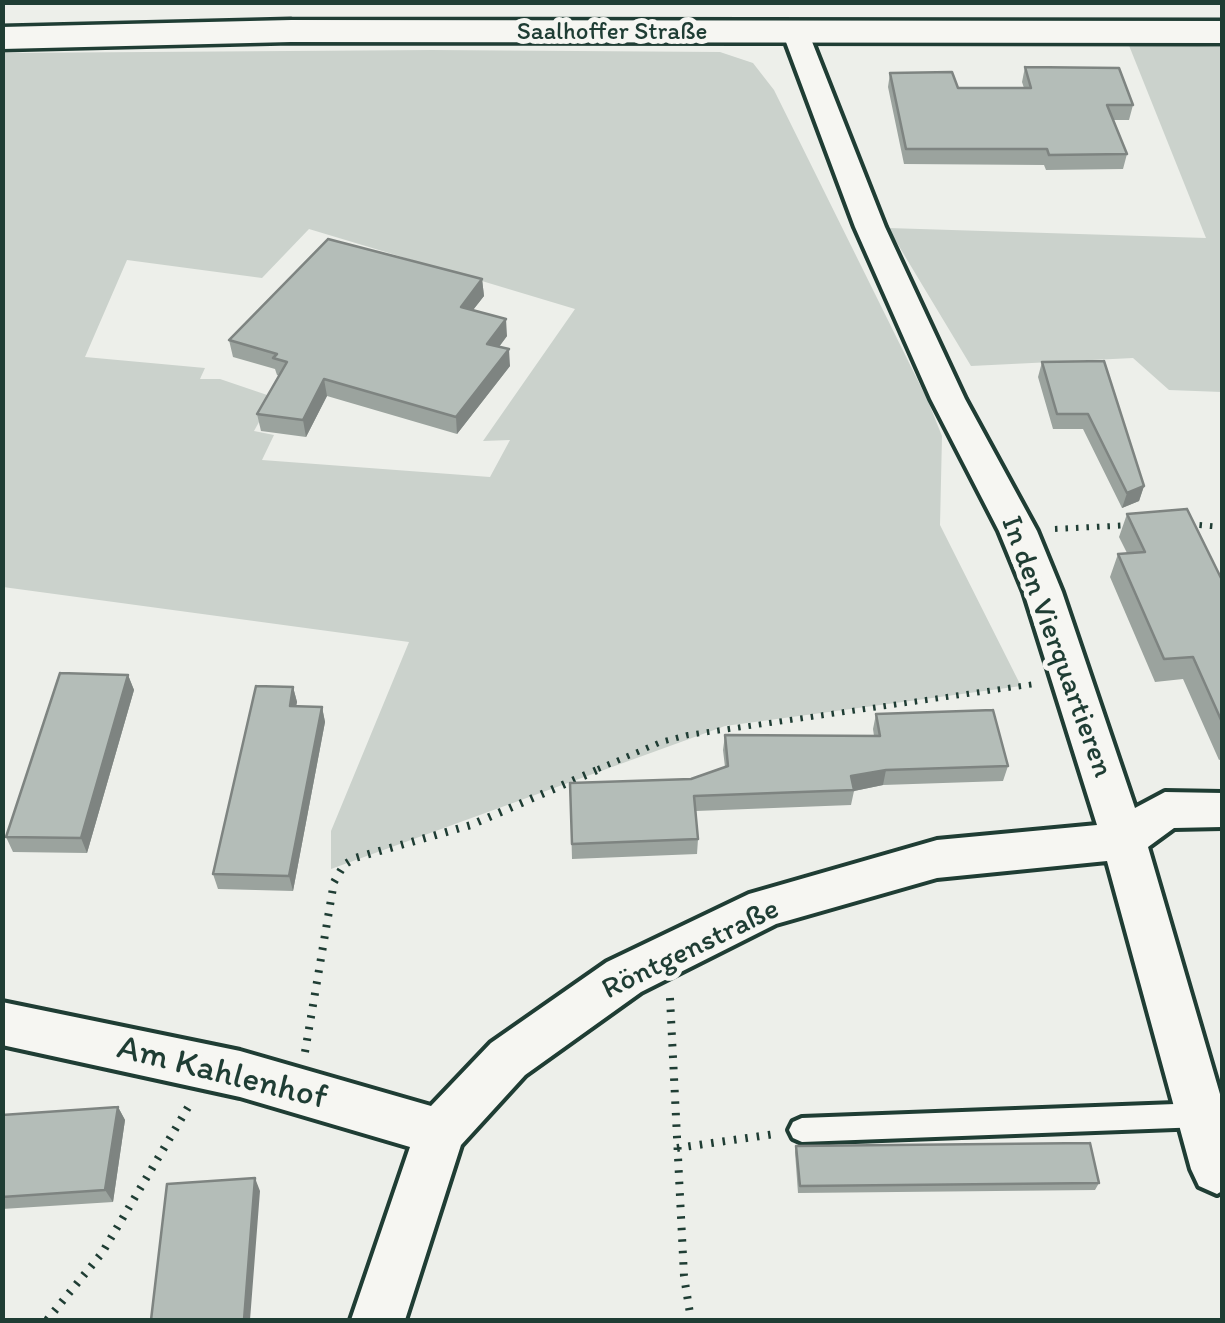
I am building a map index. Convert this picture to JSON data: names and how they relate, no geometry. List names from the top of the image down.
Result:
{
  "streets": {
    "main road": ["Saalhoffer Straße"],
    "street": ["In den Vierquartieren", "Röntgenstraße", "Am Kahlenhof"]
  },
  "crossings": [
    ["Saalhoffer Straße", "In den Vierquartieren"],
    ["In den Vierquartieren", "Röntgenstraße"],
    ["Röntgenstraße", "Am Kahlenhof"]
  ]
}
